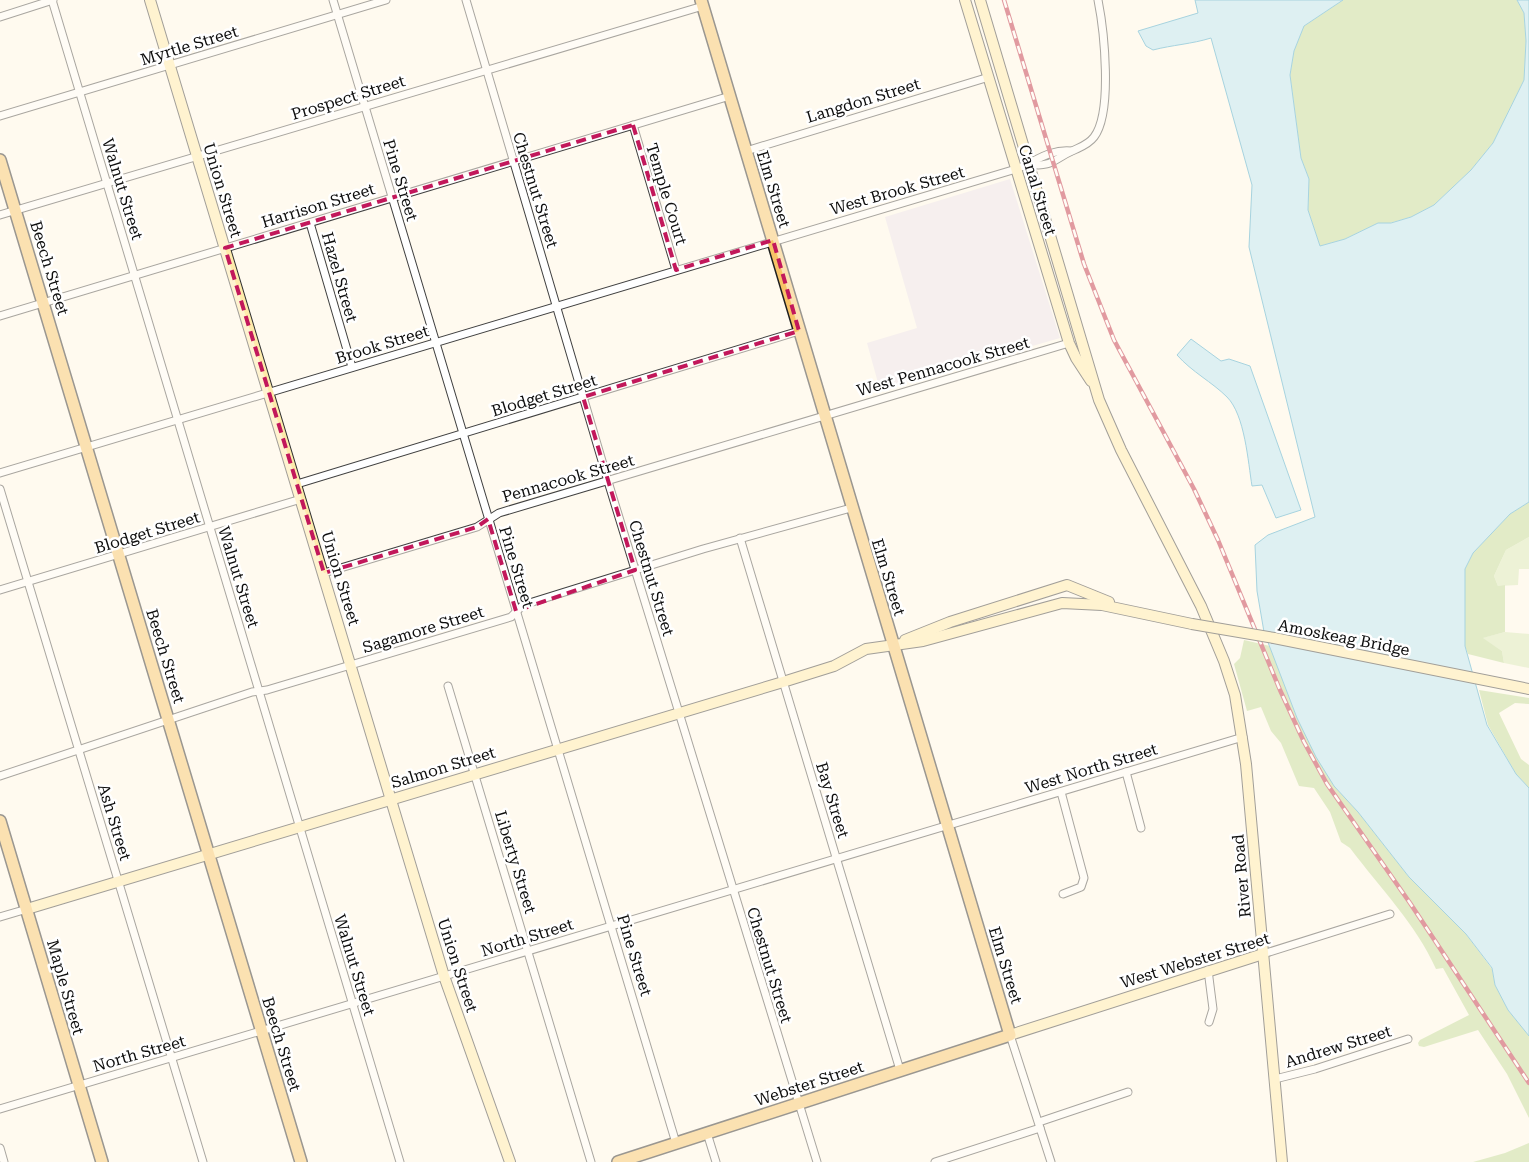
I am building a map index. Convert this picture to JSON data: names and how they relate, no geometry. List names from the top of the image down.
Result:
{
  "streets": {
    "main road": [
      "Elm Street",
      "Beech Street",
      "Maple Street",
      "Webster Street"
    ],
    "street": [
      "Myrtle Street",
      "Prospect Street",
      "Langdon Street",
      "Pine Street",
      "Walnut Street",
      "Union Street",
      "Chestnut Street",
      "West Brook Street",
      "Canal Street",
      "Temple Court",
      "Harrison Street",
      "Hazel Street",
      "Brook Street",
      "West Pennacook Street",
      "Blodget Street",
      "Pennacook Street",
      "Sagamore Street",
      "Amoskeag Bridge",
      "Salmon Street",
      "West North Street",
      "Bay Street",
      "Ash Street",
      "Liberty Street",
      "River Road",
      "North Street",
      "West Webster Street",
      "Andrew Street"
    ]
  },
  "crossings": [
    ["Myrtle Street", "Pine Street"],
    ["Myrtle Street", "Walnut Street"],
    ["Myrtle Street", "Union Street"],
    ["Prospect Street", "Pine Street"],
    ["Prospect Street", "Walnut Street"],
    ["Prospect Street", "Elm Street"],
    ["Prospect Street", "Union Street"],
    ["Prospect Street", "Chestnut Street"],
    ["Prospect Street", "Beech Street"],
    ["Langdon Street", "Elm Street"],
    ["Langdon Street", "Canal Street"],
    ["Pine Street", "Harrison Street"],
    ["Pine Street", "Brook Street"],
    ["Pine Street", "Blodget Street"],
    ["Pine Street", "Pennacook Street"],
    ["Pine Street", "Sagamore Street"],
    ["Pine Street", "Salmon Street"],
    ["Pine Street", "North Street"],
    ["Pine Street", "Webster Street"],
    ["Walnut Street", "Harrison Street"],
    ["Walnut Street", "Brook Street"],
    ["Walnut Street", "Blodget Street"],
    ["Walnut Street", "Sagamore Street"],
    ["Walnut Street", "Salmon Street"],
    ["Walnut Street", "North Street"],
    ["Elm Street", "West Brook Street"],
    ["Elm Street", "Harrison Street"],
    ["Elm Street", "Brook Street"],
    ["Elm Street", "West Pennacook Street"],
    ["Elm Street", "Blodget Street"],
    ["Elm Street", "Pennacook Street"],
    ["Elm Street", "Sagamore Street"],
    ["Elm Street", "Salmon Street"],
    ["Elm Street", "West North Street"],
    ["Elm Street", "North Street"],
    ["Elm Street", "West Webster Street"],
    ["Elm Street", "Webster Street"],
    ["Union Street", "Harrison Street"],
    ["Union Street", "Brook Street"],
    ["Union Street", "Blodget Street"],
    ["Union Street", "Pennacook Street"],
    ["Union Street", "Sagamore Street"],
    ["Union Street", "Salmon Street"],
    ["Union Street", "North Street"],
    ["Chestnut Street", "Harrison Street"],
    ["Chestnut Street", "Brook Street"],
    ["Chestnut Street", "Blodget Street"],
    ["Chestnut Street", "Pennacook Street"],
    ["Chestnut Street", "Sagamore Street"],
    ["Chestnut Street", "Salmon Street"],
    ["Chestnut Street", "North Street"],
    ["Chestnut Street", "Webster Street"],
    ["West Brook Street", "Canal Street"],
    ["West Brook Street", "Brook Street"],
    ["Canal Street", "West Pennacook Street"],
    ["Canal Street", "River Road"],
    ["Temple Court", "Harrison Street"],
    ["Temple Court", "Brook Street"],
    ["Harrison Street", "Beech Street"],
    ["Harrison Street", "Hazel Street"],
    ["Beech Street", "Brook Street"],
    ["Beech Street", "Blodget Street"],
    ["Beech Street", "Sagamore Street"],
    ["Beech Street", "Salmon Street"],
    ["Beech Street", "North Street"],
    ["Hazel Street", "Brook Street"],
    ["West Pennacook Street", "Pennacook Street"],
    ["Blodget Street", "Ash Street"],
    ["Sagamore Street", "Bay Street"],
    ["Sagamore Street", "Ash Street"],
    ["Salmon Street", "Bay Street"],
    ["Salmon Street", "Ash Street"],
    ["Salmon Street", "Liberty Street"],
    ["Salmon Street", "Maple Street"],
    ["West North Street", "River Road"],
    ["West North Street", "North Street"],
    ["Bay Street", "North Street"],
    ["Bay Street", "Webster Street"],
    ["Ash Street", "North Street"],
    ["Liberty Street", "North Street"],
    ["River Road", "West Webster Street"],
    ["River Road", "Andrew Street"],
    ["North Street", "Maple Street"],
    ["West Webster Street", "Webster Street"]
  ]
}
